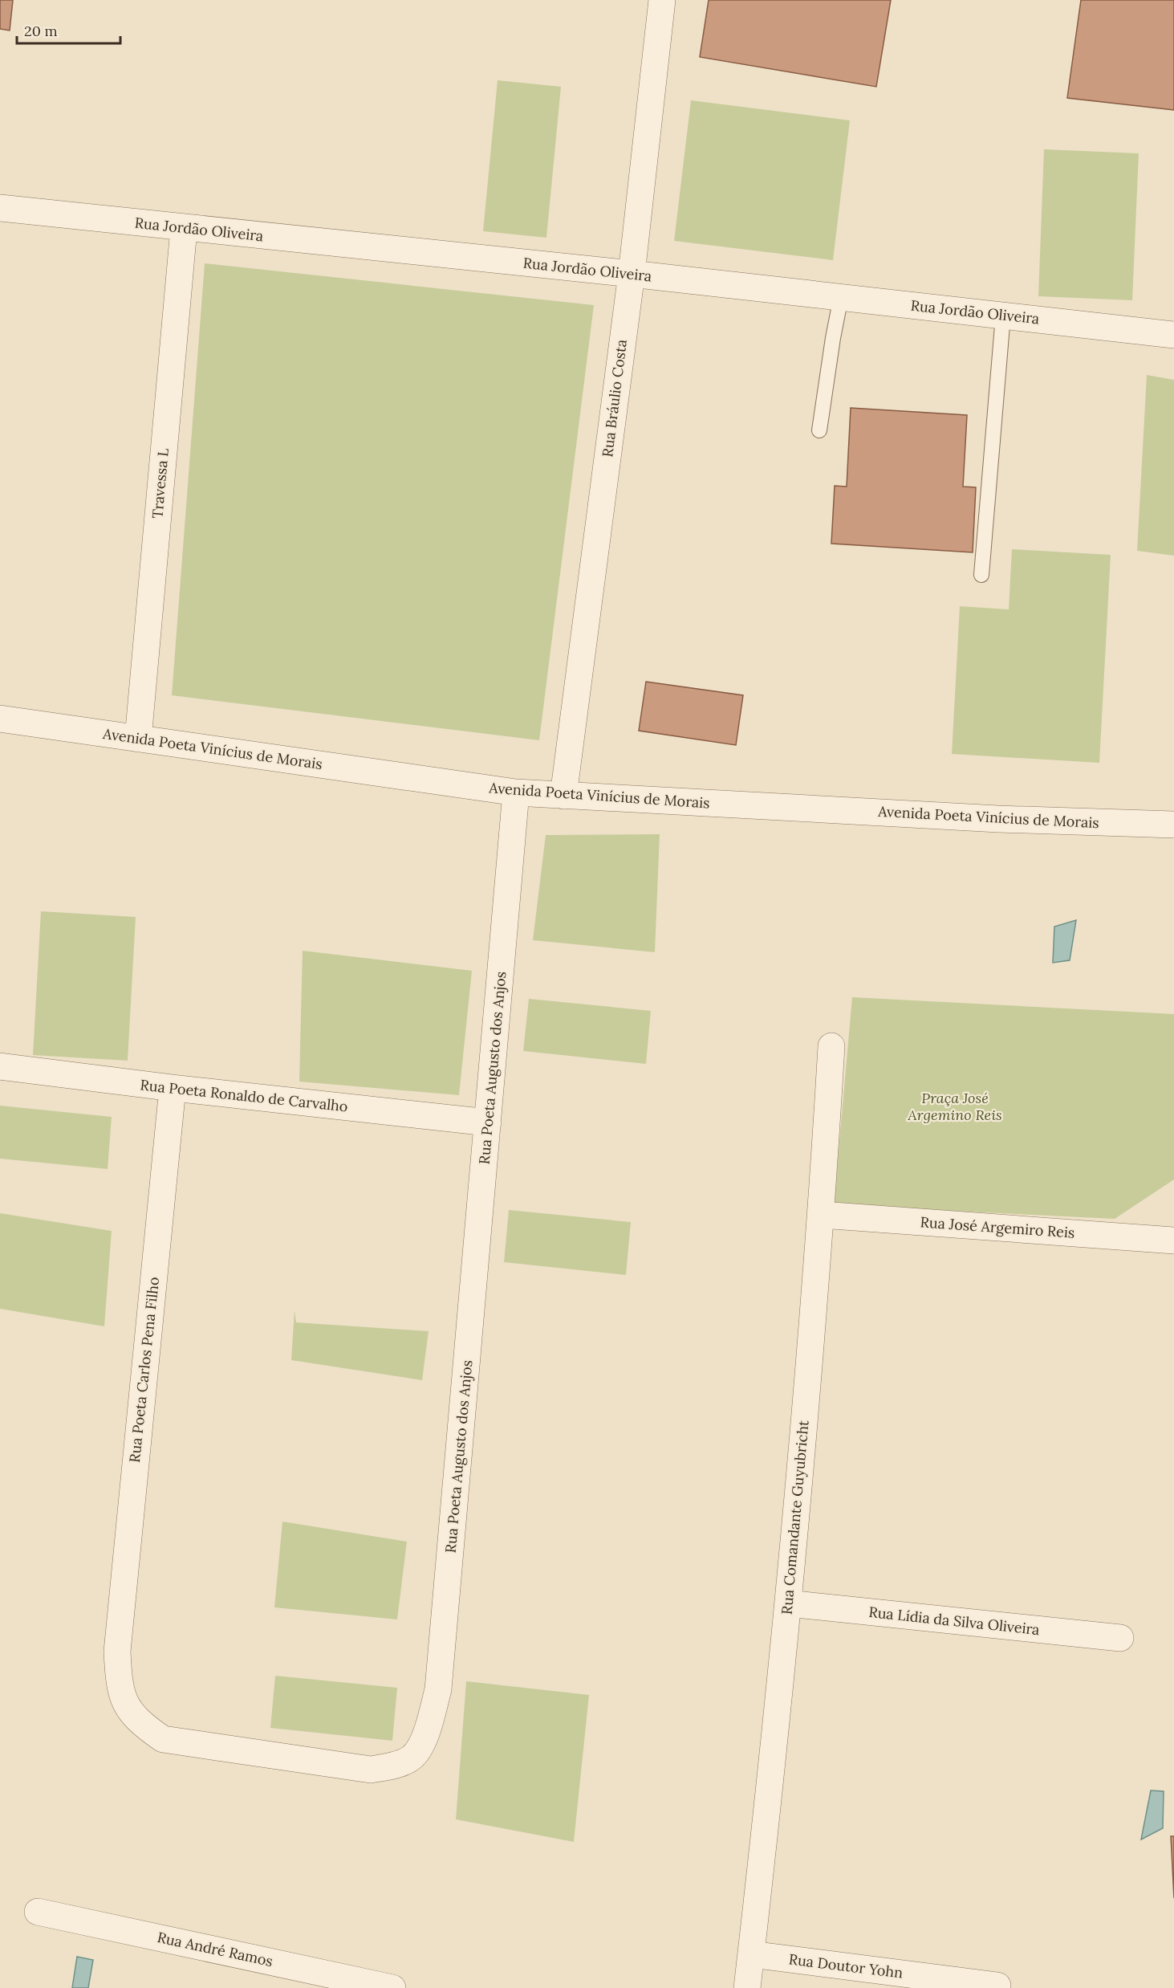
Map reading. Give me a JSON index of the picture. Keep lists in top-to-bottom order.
{
  "streets": {
    "street": [
      "Rua Jordão Oliveira",
      "Rua Bráulio Costa",
      "Travessa L",
      "Avenida Poeta Vinícius de Morais",
      "Rua Poeta Augusto dos Anjos",
      "Rua Poeta Ronaldo de Carvalho",
      "Rua José Argemiro Reis",
      "Rua Poeta Carlos Pena Filho",
      "Rua Comandante Guyubricht",
      "Rua Lídia da Silva Oliveira",
      "Rua André Ramos",
      "Rua Doutor Yohn"
    ]
  },
  "crossings": [
    ["Rua Jordão Oliveira", "Rua Bráulio Costa"],
    ["Rua Jordão Oliveira", "Travessa L"],
    ["Rua Bráulio Costa", "Avenida Poeta Vinícius de Morais"],
    ["Travessa L", "Avenida Poeta Vinícius de Morais"],
    ["Avenida Poeta Vinícius de Morais", "Rua Poeta Augusto dos Anjos"],
    ["Rua Poeta Augusto dos Anjos", "Rua Poeta Ronaldo de Carvalho"],
    ["Rua Poeta Augusto dos Anjos", "Rua Poeta Carlos Pena Filho"],
    ["Rua Poeta Ronaldo de Carvalho", "Rua Poeta Carlos Pena Filho"],
    ["Rua José Argemiro Reis", "Rua Comandante Guyubricht"],
    ["Rua Comandante Guyubricht", "Rua Lídia da Silva Oliveira"],
    ["Rua Comandante Guyubricht", "Rua Doutor Yohn"]
  ],
  "parks": ["Praça José Argemino Reis"],
  "scale_bar": "20 m"
}
